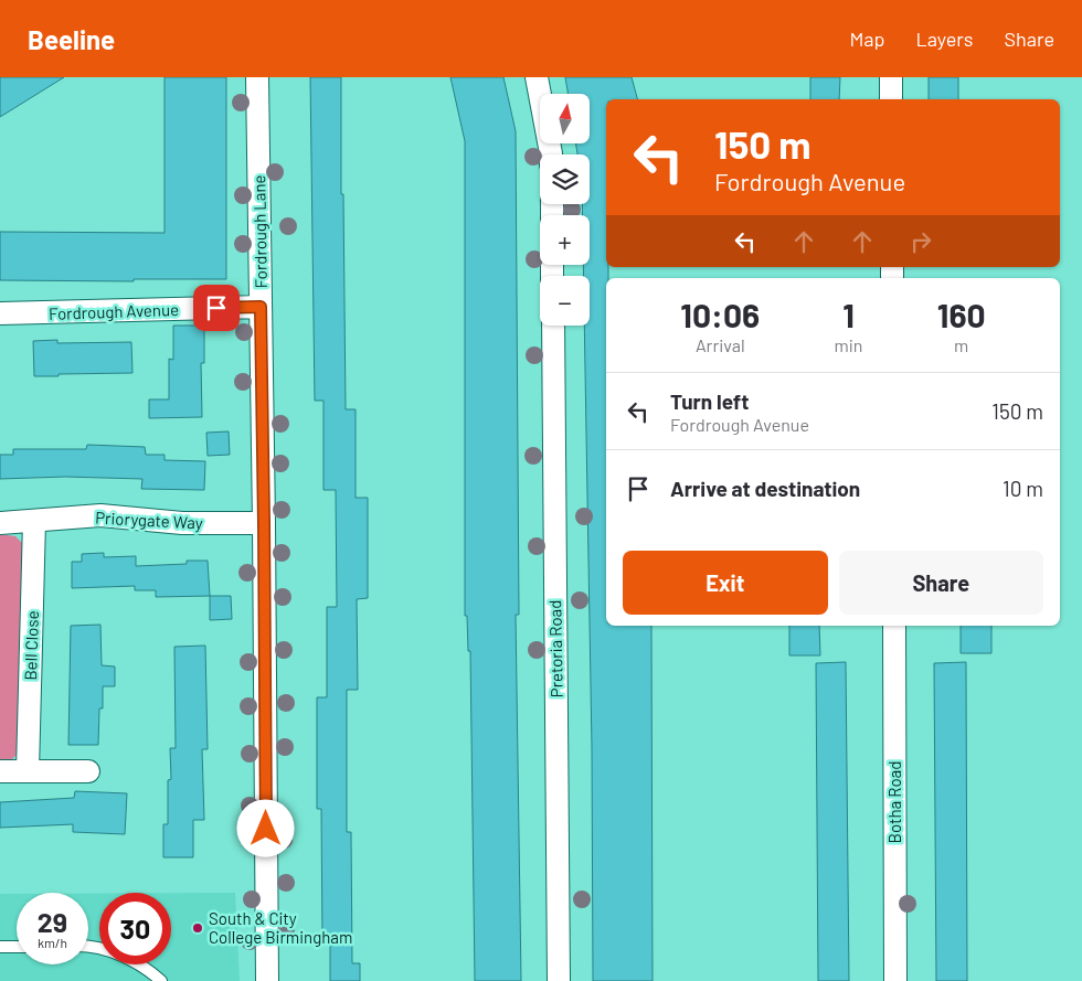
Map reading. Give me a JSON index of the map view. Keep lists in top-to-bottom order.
{
  "streets": {
    "street": [
      "Fordrough Lane",
      "Fordrough Avenue",
      "Priorygate Way",
      "Bell Close",
      "Pretoria Road",
      "Botha Road"
    ]
  },
  "crossings": [
    ["Fordrough Lane", "Fordrough Avenue"],
    ["Fordrough Lane", "Priorygate Way"],
    ["Priorygate Way", "Bell Close"]
  ],
  "places": ["South & City College Birmingham"],
  "north": "top",
  "page": {
    "header": "Beeline",
    "nav": ["Map", "Layers", "Share"],
    "map_buttons": ["+", "−"],
    "turn": ["150 m", "Fordrough Avenue"],
    "eta": [
      "10:06",
      "Arrival",
      "1",
      "min",
      "160",
      "m"
    ],
    "list": [
      {
        "name": "Turn left",
        "note": "Fordrough Avenue",
        "value": "150 m"
      },
      {
        "name": "Arrive at destination",
        "value": "10 m"
      }
    ],
    "buttons": ["Exit", "Share"],
    "speed": "29 km/h",
    "limit": "30"
  }
}
